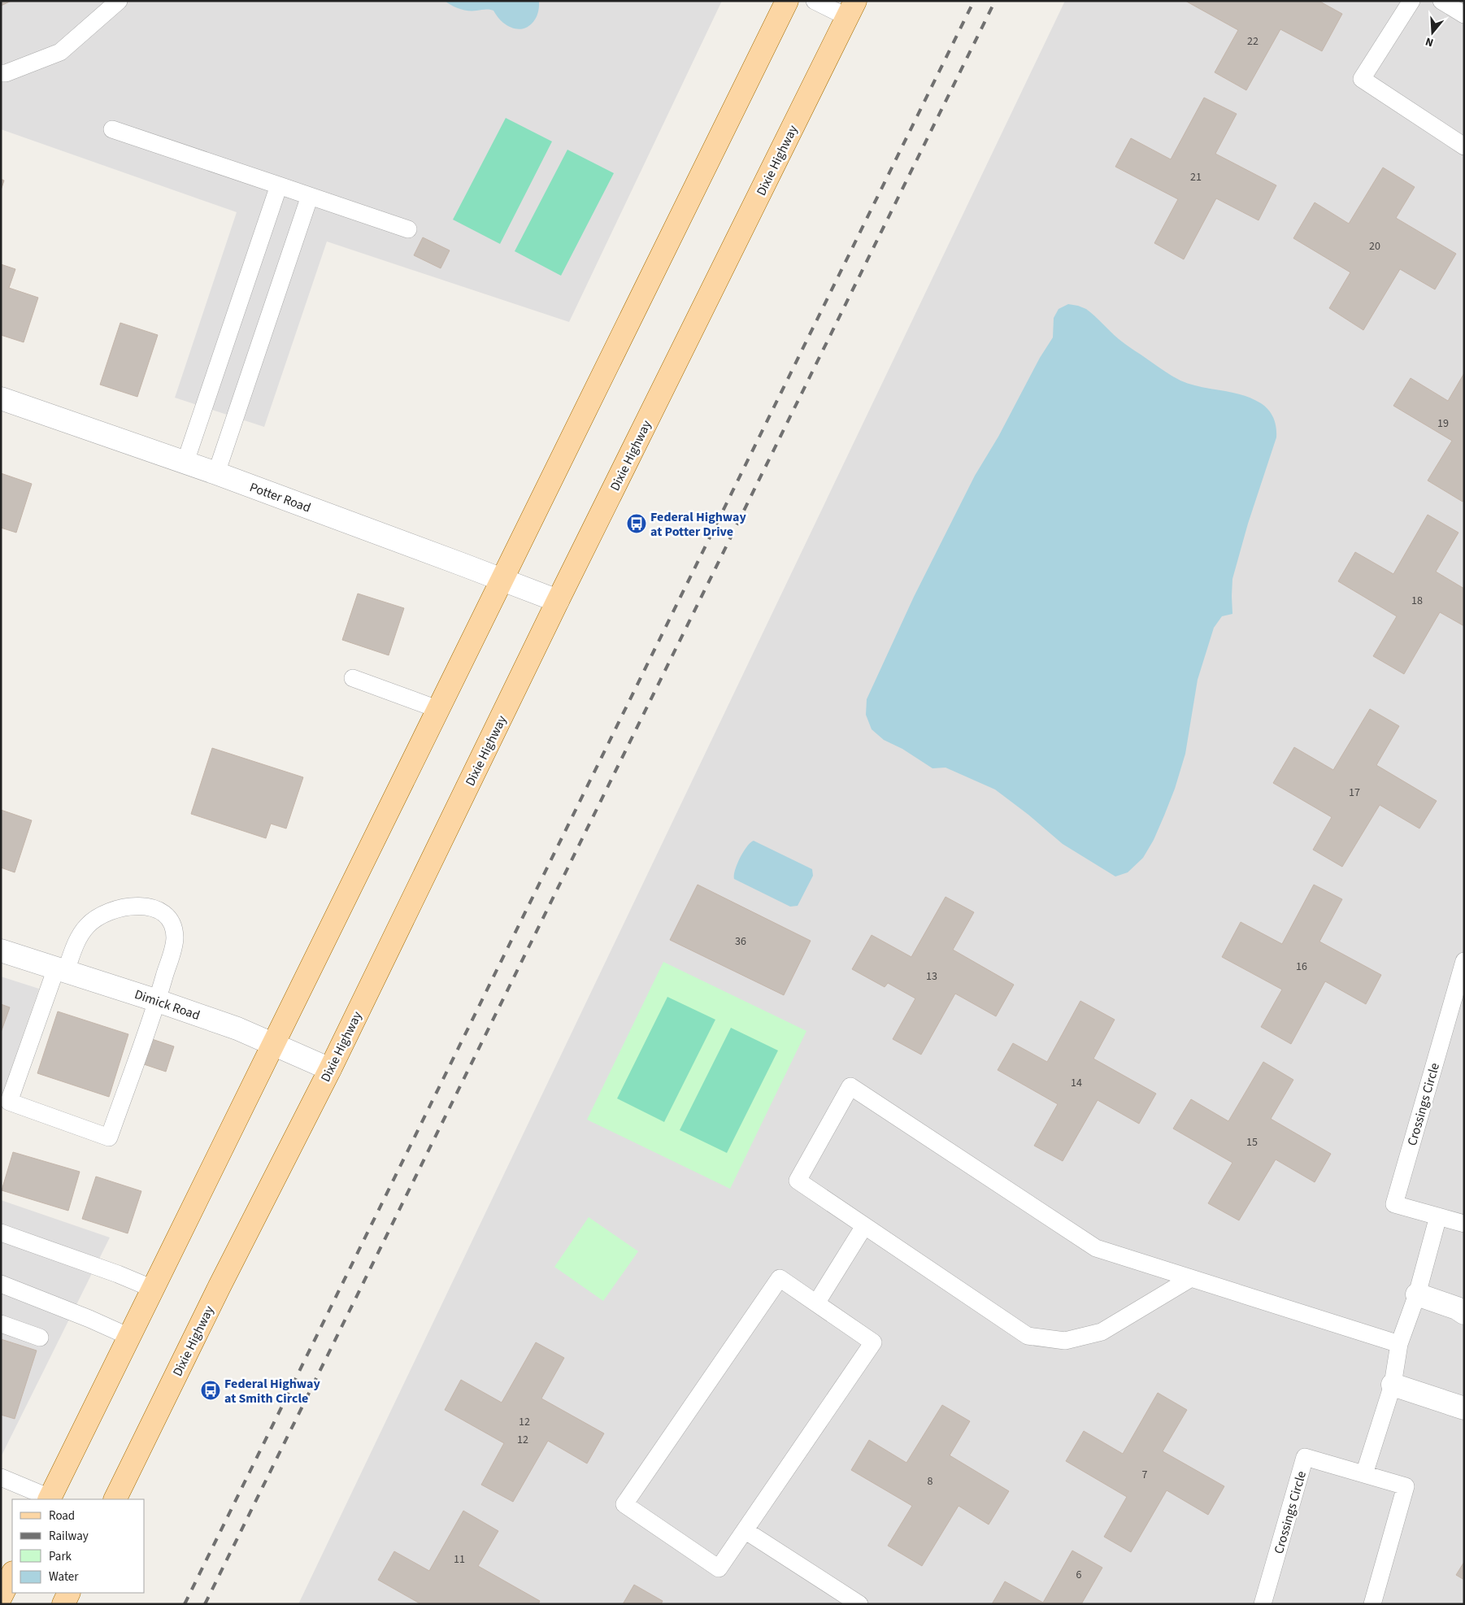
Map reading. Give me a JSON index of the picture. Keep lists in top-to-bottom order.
{
  "streets": {
    "main road": ["Dixie Highway"],
    "street": ["Potter Road", "Dimick Road"],
    "lane": ["Crossings Circle"]
  },
  "crossings": [
    ["Dixie Highway", "Potter Road"],
    ["Dixie Highway", "Dimick Road"]
  ],
  "places": {
    "bus stop": ["Federal Highway at Potter Drive", "Federal Highway at Smith Circle"]
  },
  "house_numbers": [
    "22",
    "21",
    "20",
    "19",
    "18",
    "17",
    "36",
    "16",
    "13",
    "14",
    "15",
    "12",
    "12",
    "7",
    "8",
    "11",
    "6"
  ],
  "legend": [
    "Road",
    "Railway",
    "Park",
    "Water"
  ],
  "north": "bottom"
}
